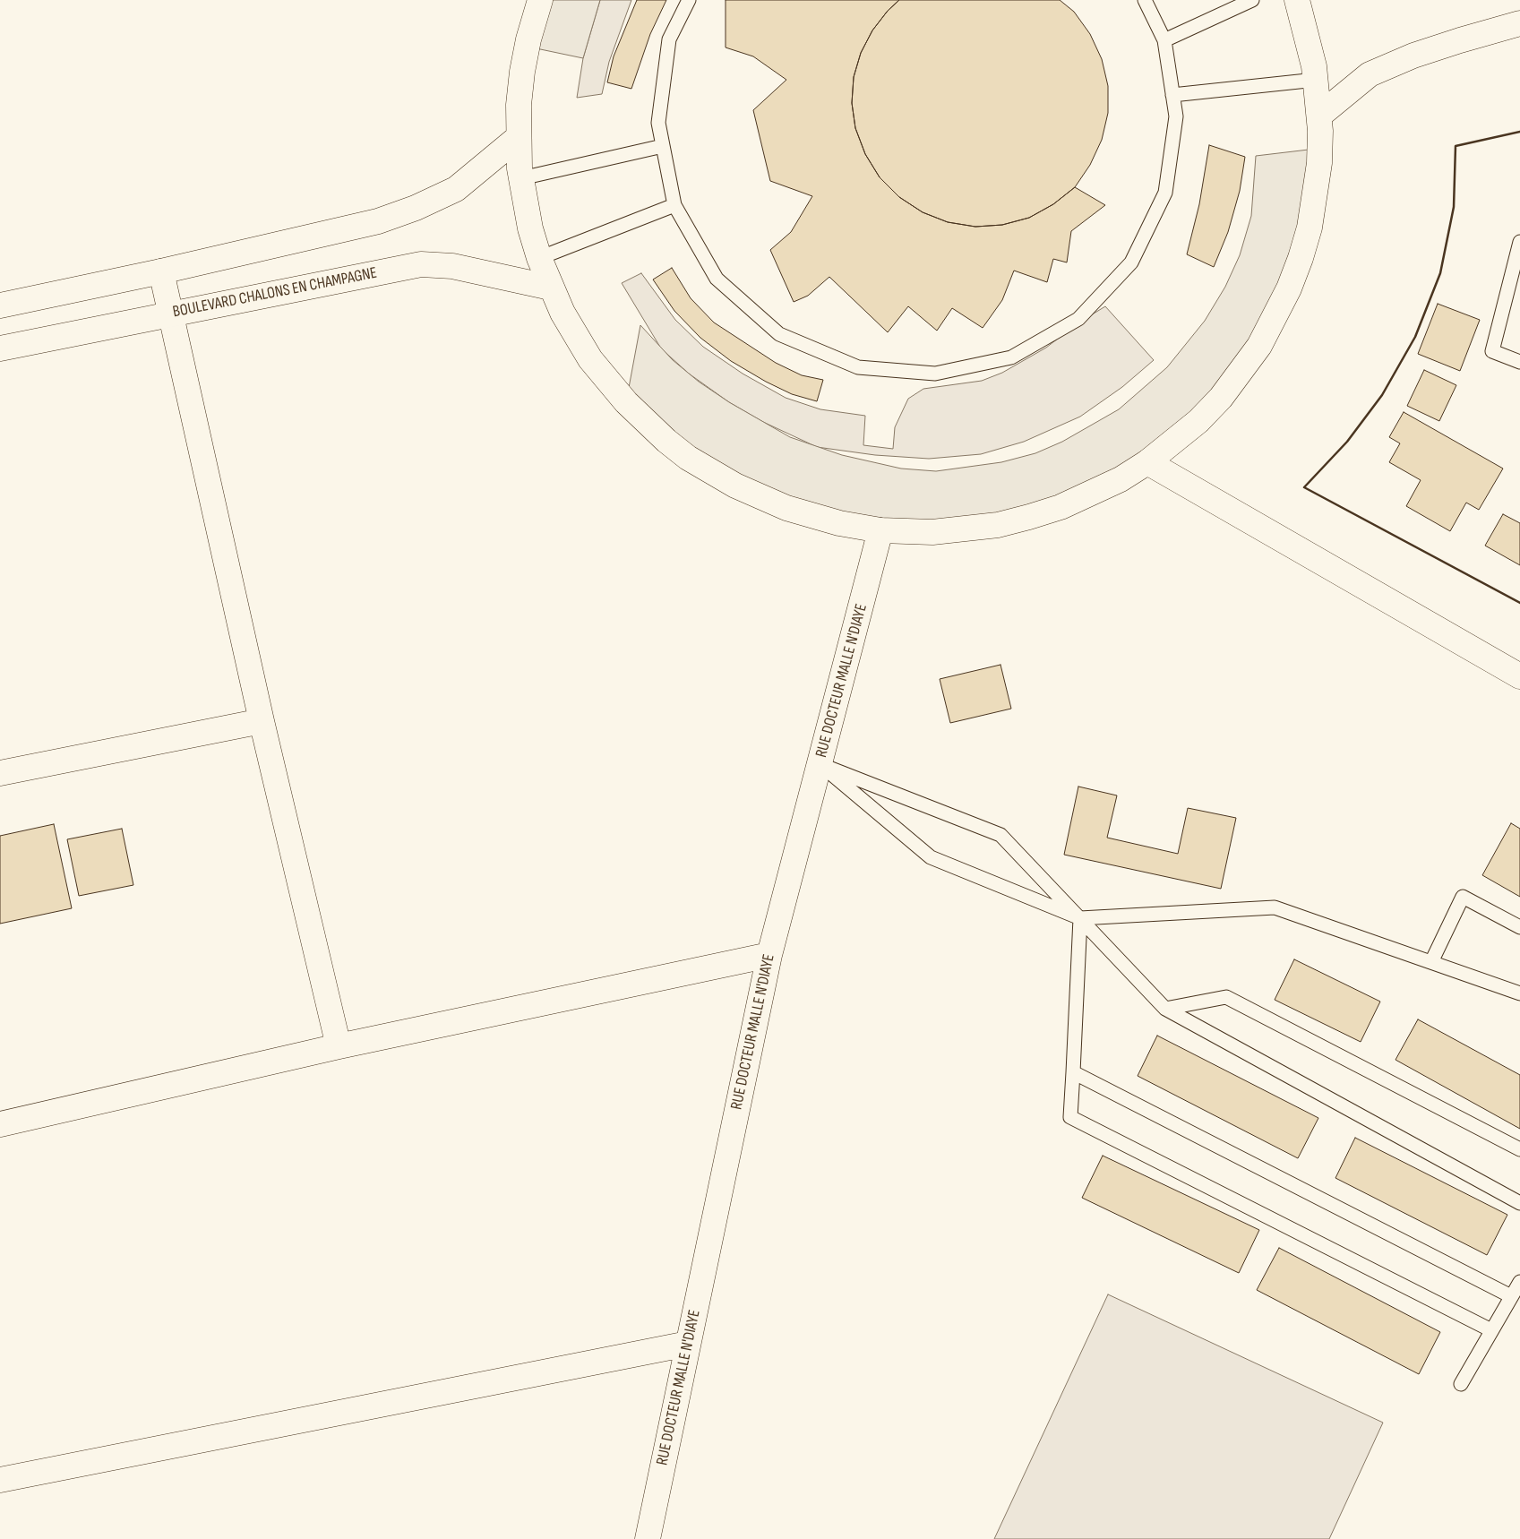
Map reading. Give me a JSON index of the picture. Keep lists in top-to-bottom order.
{
  "streets": {
    "street": ["BOULEVARD CHALONS EN CHAMPAGNE", "RUE DOCTEUR MALLE N'DIAYE"]
  }
}
